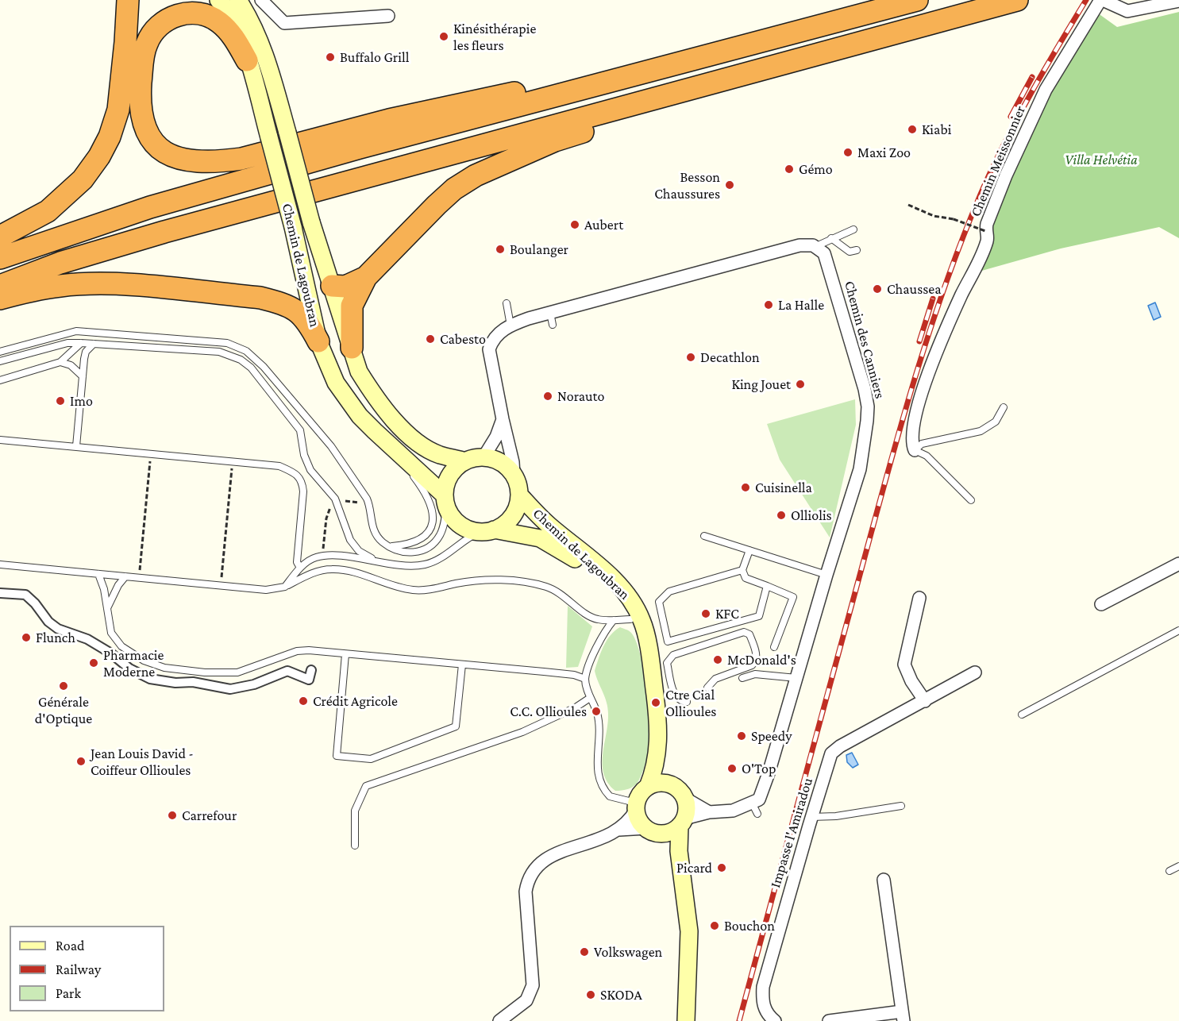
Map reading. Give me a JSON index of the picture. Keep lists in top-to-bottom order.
{
  "streets": {
    "main road": ["Chemin de Lagoubran"],
    "street": ["Chemin Meissonnier", "Chemin des Canniers", "Impasse l'Amiradou"]
  },
  "parks": ["Villa Helvétia"],
  "places": [
    "Kinésithérapie les fleurs",
    "Buffalo Grill",
    "Kiabi",
    "Maxi Zoo",
    "Gémo",
    "Besson Chaussures",
    "Aubert",
    "Boulanger",
    "Chaussea",
    "La Halle",
    "Cabesto",
    "Decathlon",
    "King Jouet",
    "Norauto",
    "Imo",
    "Cuisinella",
    "Olliolis",
    "KFC",
    "Flunch",
    "McDonald's",
    "Pharmacie Moderne",
    "Générale d'Optique",
    "Crédit Agricole",
    "Ctre Cial Ollioules",
    "C.C. Ollioules",
    "Speedy",
    "Jean Louis David - Coiffeur Ollioules",
    "O'Top",
    "Carrefour",
    "Picard",
    "Bouchon",
    "Volkswagen",
    "SKODA"
  ],
  "legend": ["Road", "Railway", "Park"]
}
